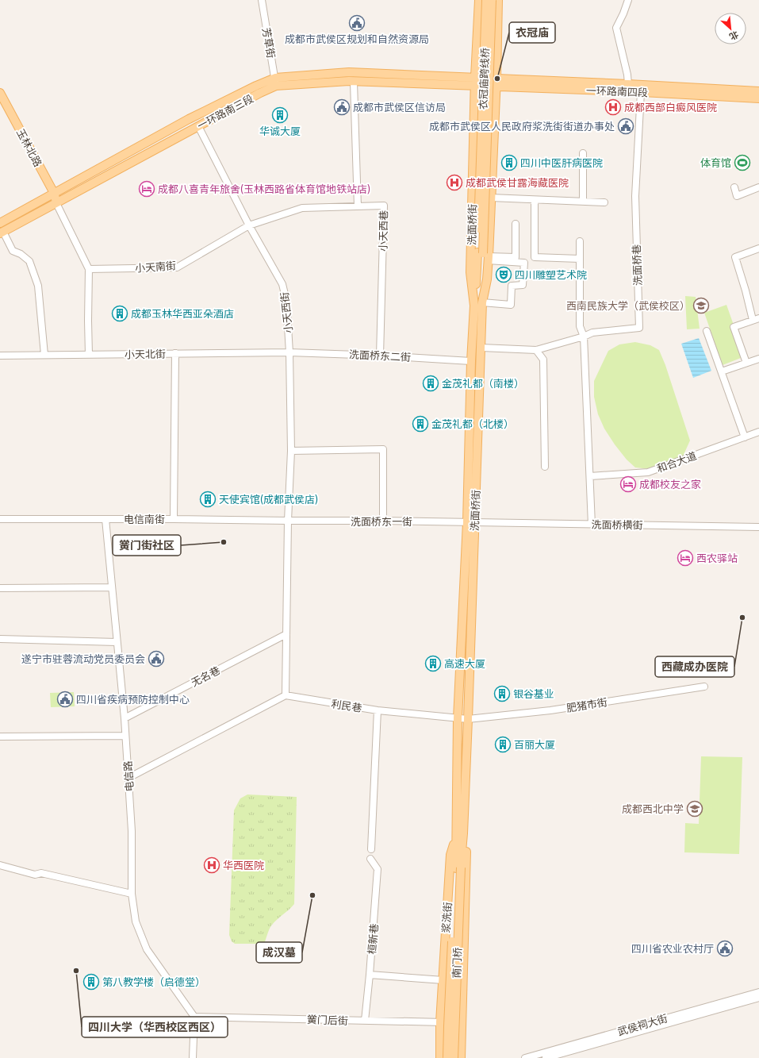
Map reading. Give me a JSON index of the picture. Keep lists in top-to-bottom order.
{
  "streets": {
    "main road": [
      "衣冠庙跨线桥",
      "一环路南四段",
      "一环路南三段",
      "玉林北路",
      "洗面桥街",
      "浆洗街",
      "南门桥"
    ],
    "street": [
      "芳草街",
      "小天西巷",
      "洗面桥巷",
      "小天南街",
      "小天西街",
      "小天北街",
      "洗面桥东二街",
      "和合大道",
      "电信南街",
      "洗面桥东一街",
      "洗面桥横街",
      "无名巷",
      "肥猪市街",
      "利民巷",
      "电信路",
      "桓新巷",
      "黉门后街",
      "武侯祠大街"
    ]
  },
  "crossings": [
    ["芳草街", "一环路南三段"],
    ["衣冠庙跨线桥", "洗面桥街"],
    ["一环路南四段", "一环路南三段"],
    ["一环路南四段", "洗面桥街"],
    ["一环路南四段", "洗面桥巷"],
    ["一环路南三段", "玉林北路"],
    ["一环路南三段", "洗面桥街"],
    ["一环路南三段", "小天西街"],
    ["洗面桥街", "洗面桥东二街"],
    ["洗面桥街", "洗面桥东一街"],
    ["洗面桥街", "洗面桥横街"],
    ["洗面桥街", "肥猪市街"],
    ["洗面桥街", "利民巷"],
    ["洗面桥街", "浆洗街"],
    ["小天西巷", "小天南街"],
    ["小天西巷", "小天西街"],
    ["小天西巷", "洗面桥东二街"],
    ["小天南街", "小天西街"],
    ["小天西街", "小天北街"],
    ["小天西街", "洗面桥东二街"],
    ["小天西街", "电信南街"],
    ["小天西街", "洗面桥东一街"],
    ["小天西街", "无名巷"],
    ["小天北街", "洗面桥东二街"],
    ["电信南街", "洗面桥东一街"],
    ["电信南街", "电信路"],
    ["洗面桥东一街", "洗面桥横街"],
    ["无名巷", "电信路"],
    ["肥猪市街", "利民巷"],
    ["肥猪市街", "浆洗街"],
    ["利民巷", "浆洗街"],
    ["电信路", "黉门后街"],
    ["浆洗街", "南门桥"],
    ["浆洗街", "黉门后街"],
    ["桓新巷", "黉门后街"]
  ],
  "places": {
    "public building": [
      "成都市武侯区规划和自然资源局",
      "成都市武侯区信访局",
      "成都市武侯区人民政府浆洗街街道办事处",
      "遂宁市驻蓉流动党员委员会",
      "四川省疾病预防控制中心",
      "四川省农业农村厅"
    ],
    "other": [
      "衣冠庙",
      "黉门街社区",
      "西藏成办医院",
      "成汉墓",
      "四川大学（华西校区西区）"
    ],
    "hospital": ["成都西部白癜风医院", "成都武侯甘露海藏医院", "华西医院"],
    "building": [
      "华诚大厦",
      "四川中医肝病医院",
      "成都玉林华西亚朵酒店",
      "金茂礼都（南楼）",
      "金茂礼都（北楼）",
      "天使宾馆(成都武侯店)",
      "高速大厦",
      "银谷基业",
      "百丽大厦",
      "第八教学楼（启德堂）"
    ],
    "sports": ["体育馆"],
    "hotel": ["成都八喜青年旅舍(玉林西路省体育馆地铁站店)", "成都校友之家", "西农驿站"],
    "theatre": ["四川雕塑艺术院"],
    "school or university": ["西南民族大学（武侯校区）", "成都西北中学"]
  },
  "north": "bottom right"
}
